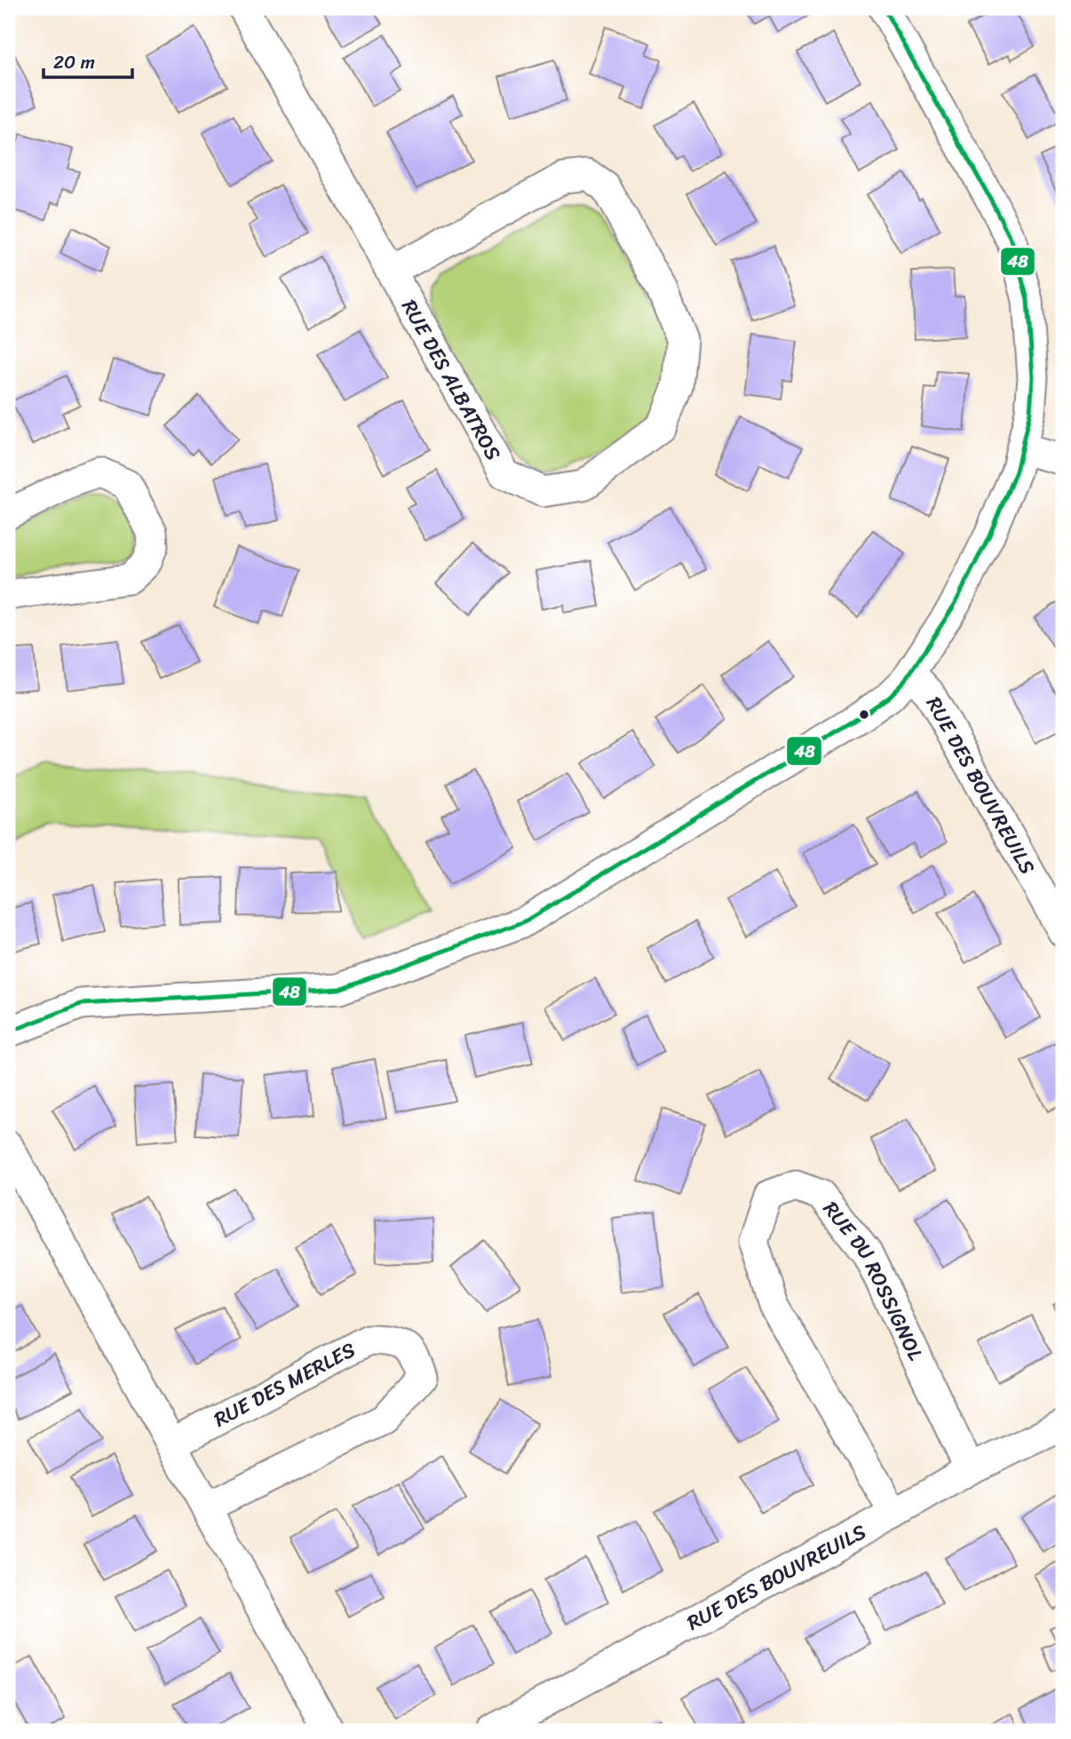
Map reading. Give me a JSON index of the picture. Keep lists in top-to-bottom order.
{
  "streets": {
    "street": [
      "RUE DES ALBATROS",
      "RUE DES BOUVREUILS",
      "RUE DU ROSSIGNOL",
      "RUE DES MERLES"
    ]
  },
  "crossings": [
    ["RUE DES BOUVREUILS", "RUE DU ROSSIGNOL"]
  ],
  "lines": ["transit line 48"],
  "scale_bar": "20 m"
}
